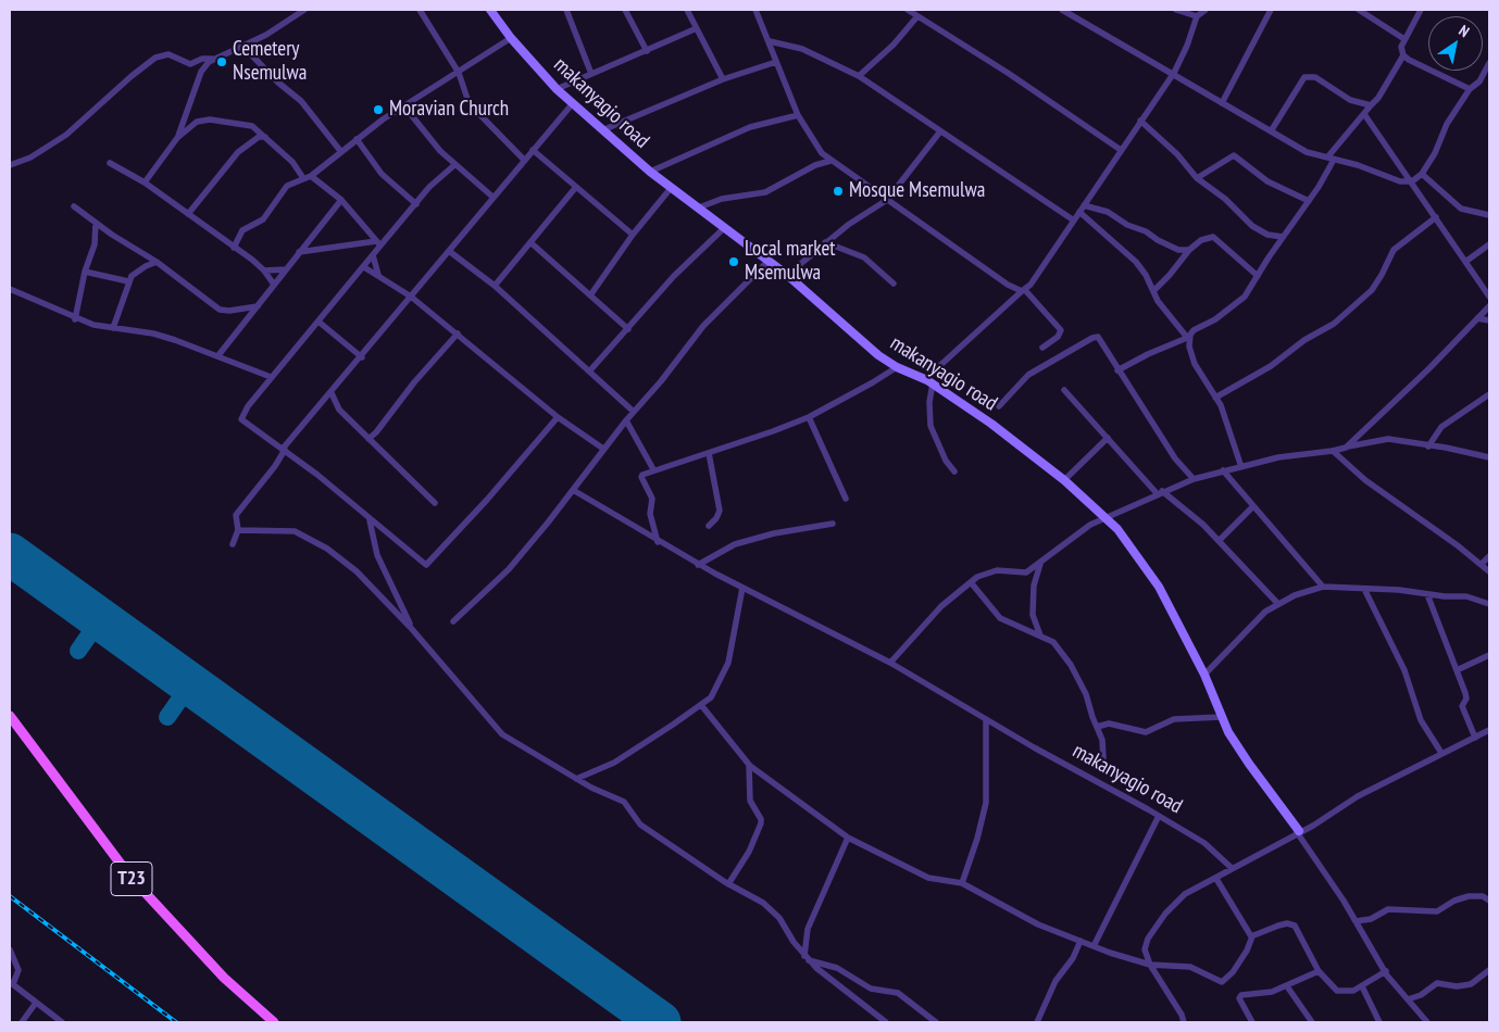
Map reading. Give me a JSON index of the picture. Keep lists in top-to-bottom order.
{
  "streets": {
    "main road": ["T23"],
    "street": ["makanyagio road"]
  },
  "places": [
    "Cemetery Nsemulwa",
    "Moravian Church",
    "Mosque Msemulwa",
    "Local market Msemulwa"
  ],
  "north": "top right"
}
